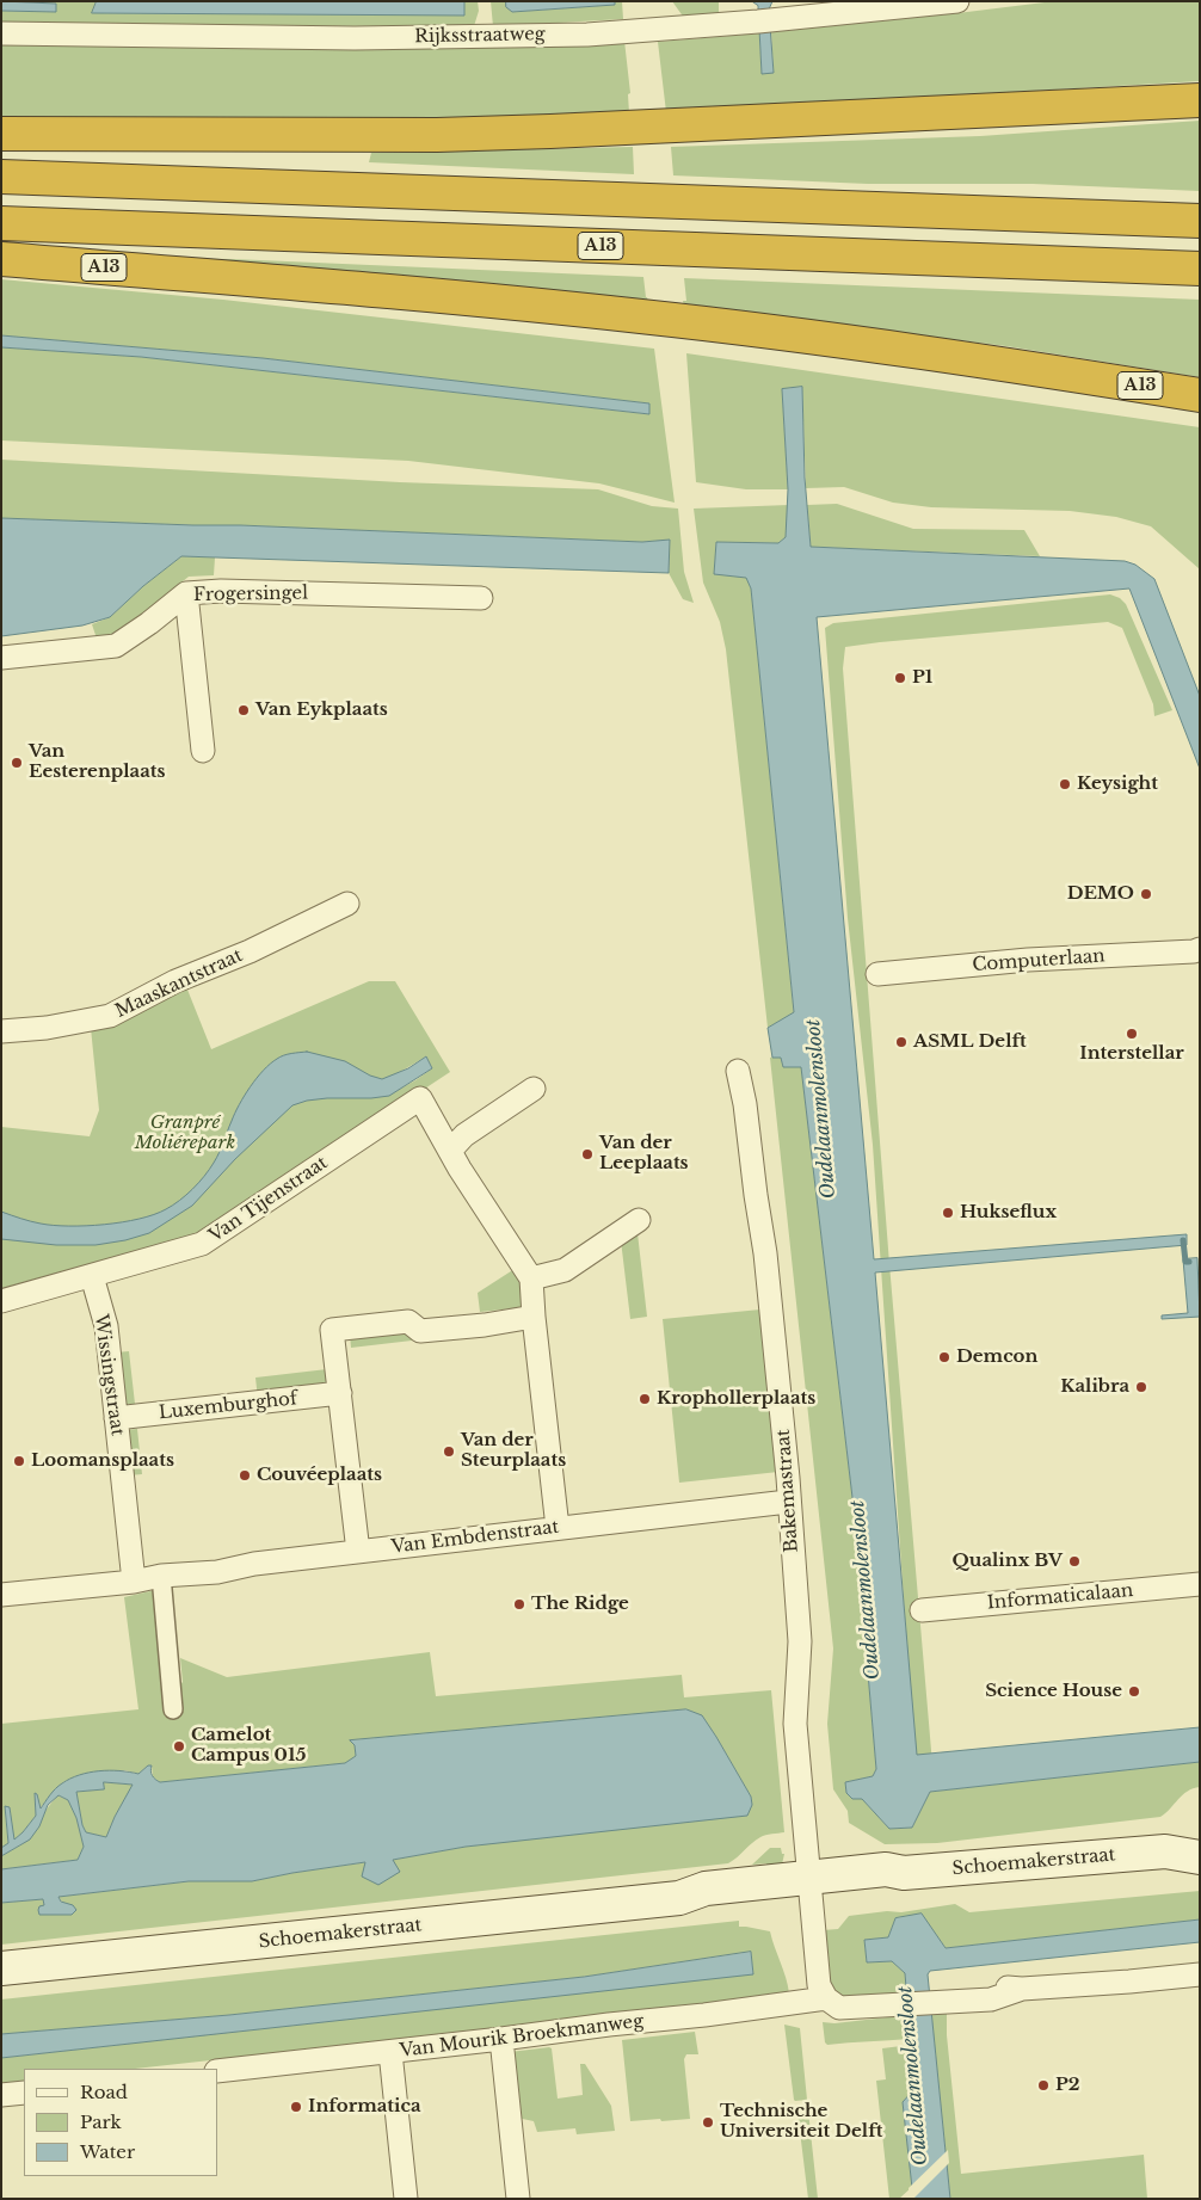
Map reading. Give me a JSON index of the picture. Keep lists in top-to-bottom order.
{
  "streets": {
    "highway": ["A13"],
    "main road": ["Schoemakerstraat"],
    "street": [
      "Rijksstraatweg",
      "Frogersingel",
      "Computerlaan",
      "Maaskantstraat",
      "Van Tijenstraat",
      "Wissingstraat",
      "Luxemburghof",
      "Bakemastraat",
      "Van Embdenstraat",
      "Informaticalaan",
      "Van Mourik Broekmanweg"
    ]
  },
  "crossings": [
    ["Van Tijenstraat", "Wissingstraat"],
    ["Wissingstraat", "Luxemburghof"],
    ["Wissingstraat", "Van Embdenstraat"],
    ["Bakemastraat", "Van Embdenstraat"],
    ["Bakemastraat", "Schoemakerstraat"],
    ["Bakemastraat", "Van Mourik Broekmanweg"]
  ],
  "water": ["Oudelaanmolensloot"],
  "parks": ["Granpré Moliérepark"],
  "places": [
    "P1",
    "Van Eykplaats",
    "Van Eesterenplaats",
    "Keysight",
    "DEMO",
    "Interstellar",
    "ASML Delft",
    "Van der Leeplaats",
    "Hukseflux",
    "Demcon",
    "Kalibra",
    "Krophollerplaats",
    "Van der Steurplaats",
    "Loomansplaats",
    "Couvéeplaats",
    "Qualinx BV",
    "The Ridge",
    "Science House",
    "Camelot Campus 015",
    "P2",
    "Informatica",
    "Technische Universiteit Delft"
  ],
  "legend": ["Road", "Park", "Water"]
}
